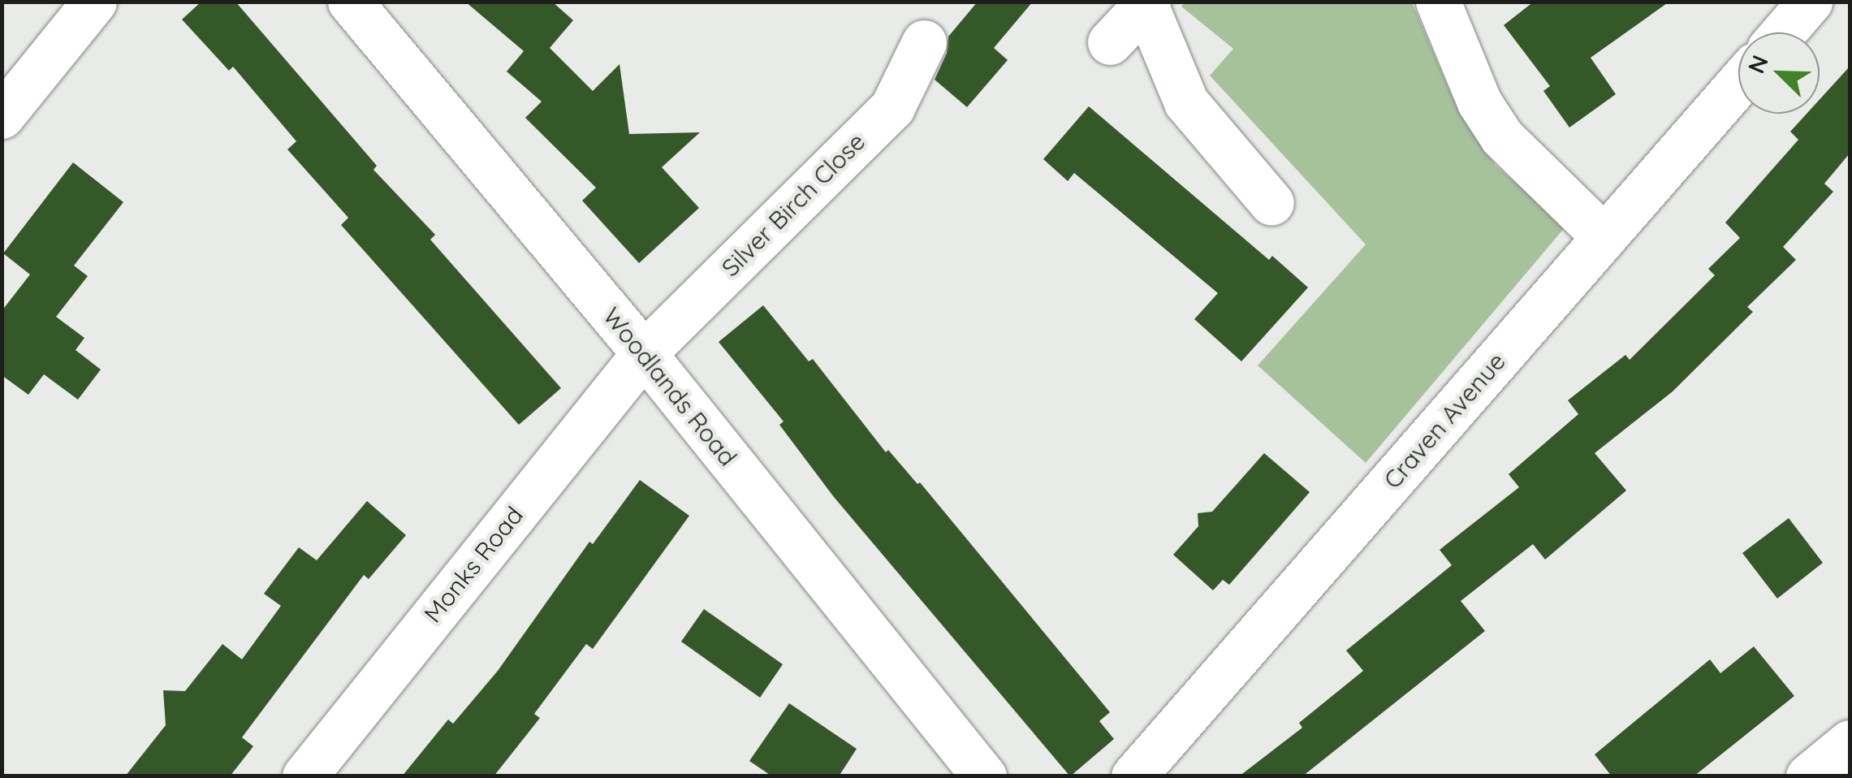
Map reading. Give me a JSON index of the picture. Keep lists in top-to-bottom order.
{
  "streets": {
    "street": [
      "Silver Birch Close",
      "Woodlands Road",
      "Craven Avenue",
      "Monks Road"
    ]
  },
  "crossings": [
    ["Silver Birch Close", "Woodlands Road"],
    ["Silver Birch Close", "Monks Road"],
    ["Woodlands Road", "Monks Road"]
  ],
  "north": "top left"
}
